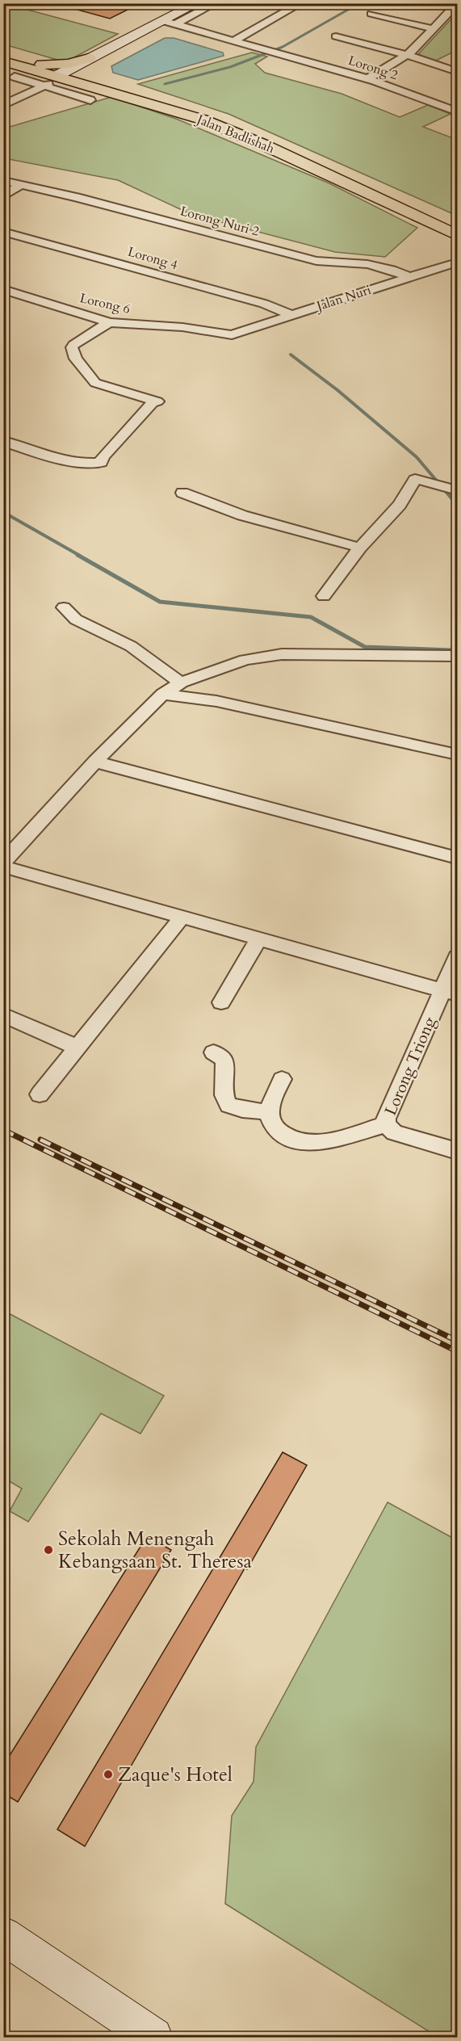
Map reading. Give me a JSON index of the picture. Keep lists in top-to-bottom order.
{
  "streets": {
    "main road": ["Jalan Badlishah"],
    "street": [
      "Lorong 2",
      "Lorong Nuri 2",
      "Lorong 4",
      "Jalan Nuri",
      "Lorong 6",
      "Lorong Triong"
    ]
  },
  "crossings": [
    ["Lorong Nuri 2", "Jalan Nuri"],
    ["Lorong 4", "Jalan Nuri"],
    ["Jalan Nuri", "Lorong 6"]
  ],
  "places": ["Sekolah Menengah Kebangsaan St. Theresa", "Zaque's Hotel"]
}
